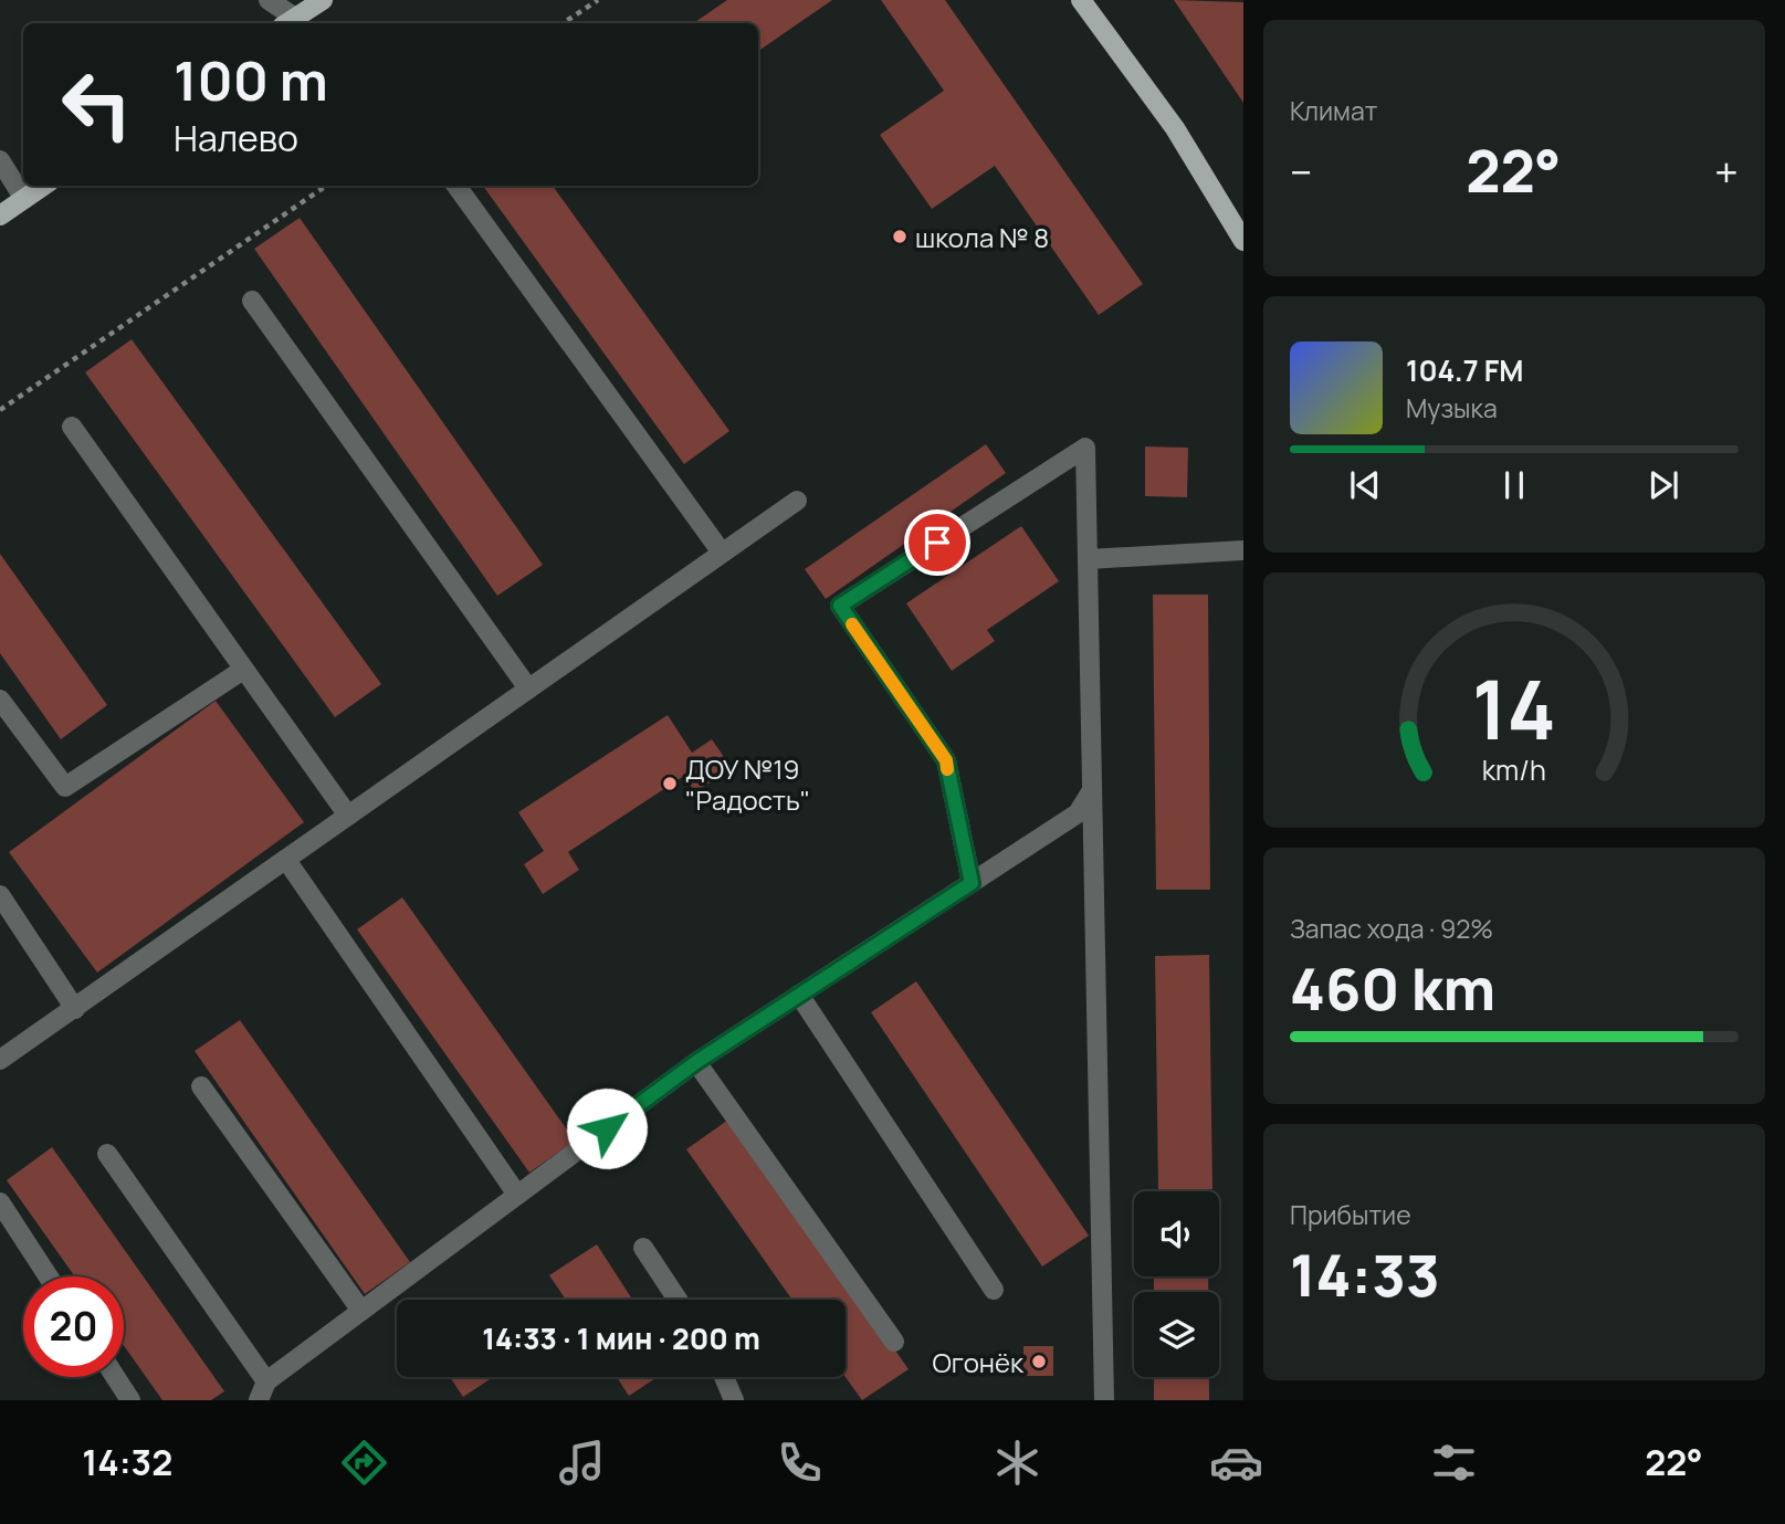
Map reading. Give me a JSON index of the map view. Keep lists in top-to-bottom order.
{
  "places": ["школа № 8", "ДОУ №19 \"Радость\"", "Огонёк"],
  "page": {
    "tile": [
      "Климат",
      ["Запас хода · 92%", "460 km"],
      ["Прибытие", "14:33"]
    ],
    "turn": ["100 m", "Налево"],
    "heat": ["−", "22°", "+"],
    "song": ["104.7 FM", "Музыка"],
    "limit": "20",
    "trip": "14:33 · 1 мин · 200 m",
    "tabs": ["14:32", "22°"],
    "gauge": ["14", "km/h"]
  }
}
